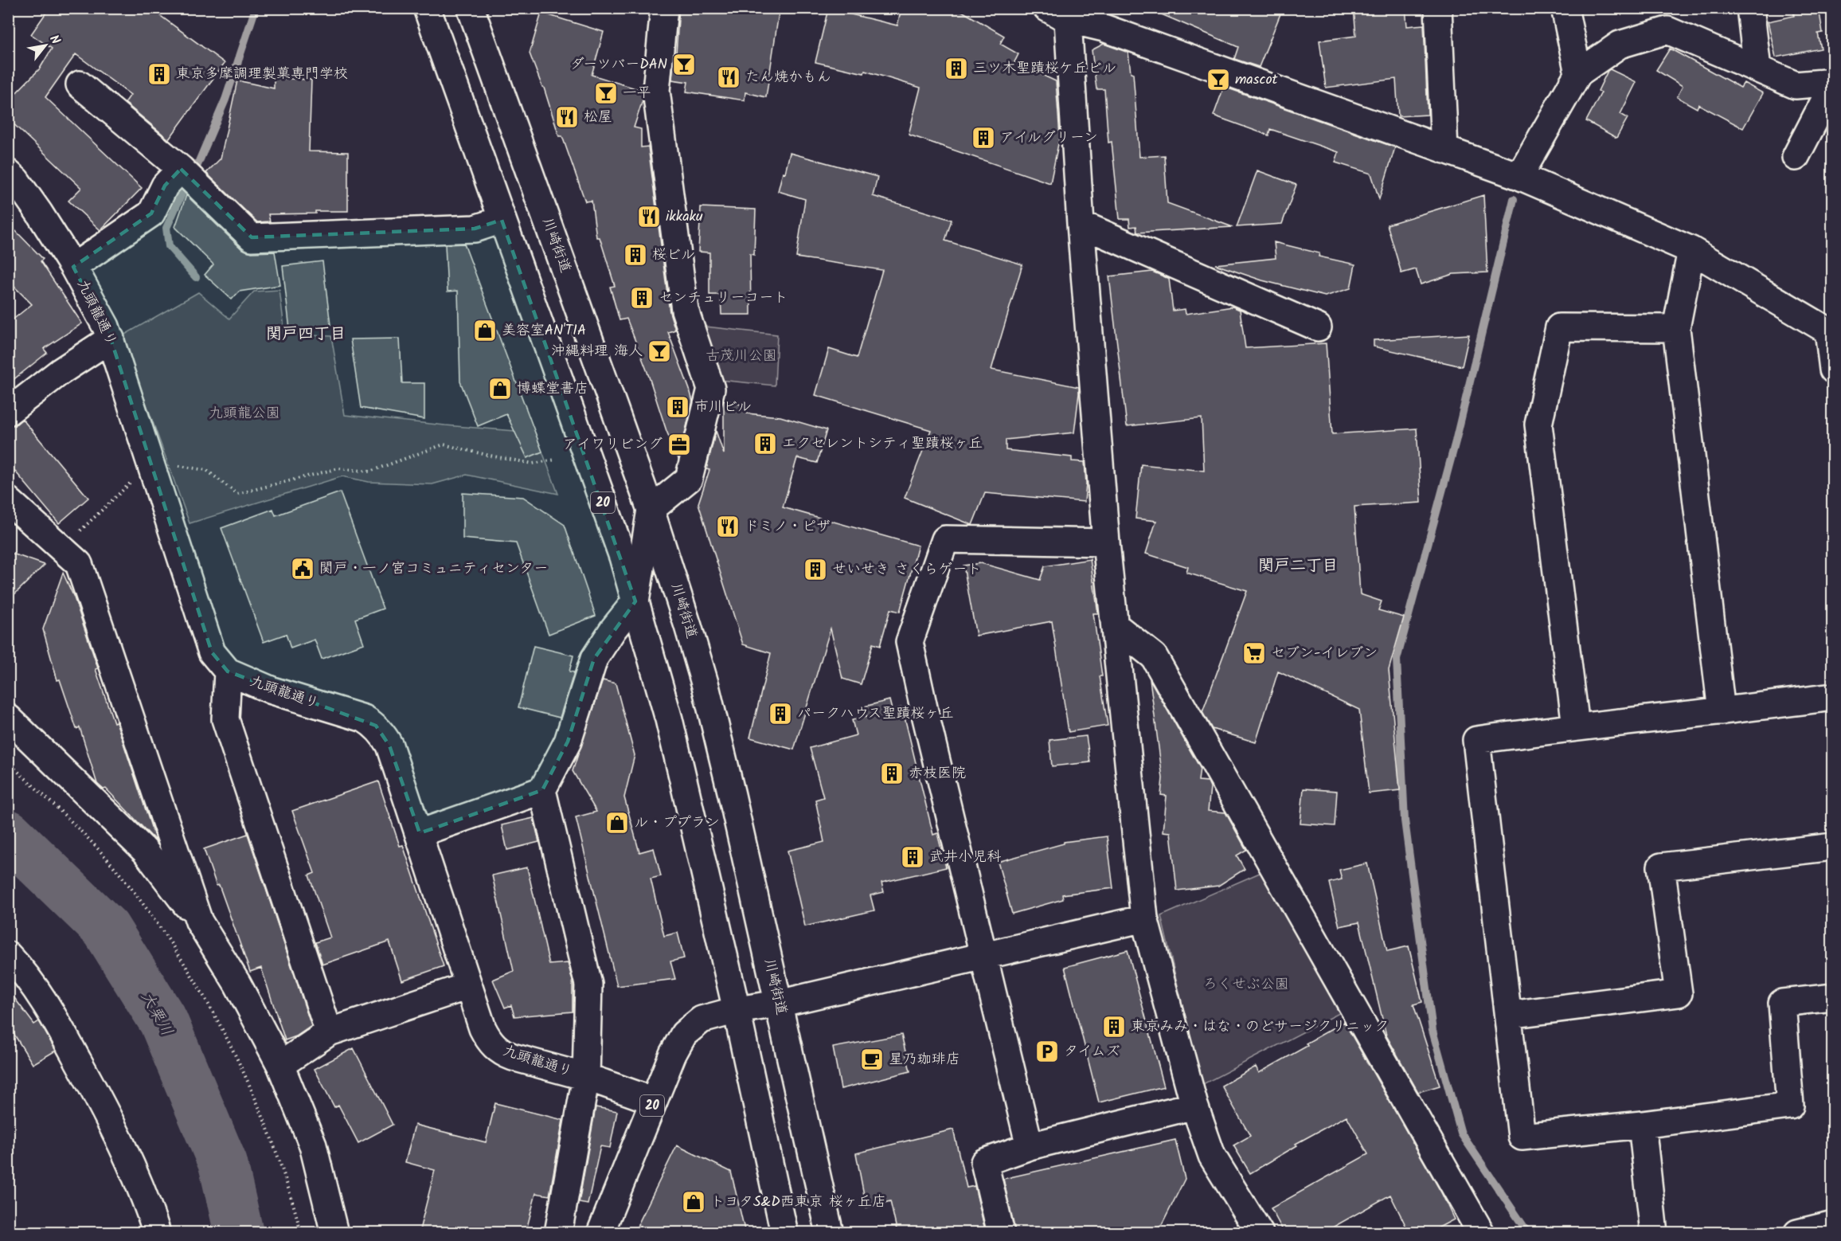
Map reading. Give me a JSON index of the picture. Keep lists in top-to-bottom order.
{
  "streets": {
    "street": ["川崎街道", "九頭龍通り", "20"]
  },
  "crossings": [
    ["川崎街道", "20"],
    ["九頭龍通り", "20"]
  ],
  "districts": ["関戸四丁目", "関戸二丁目"],
  "water": ["大栗川"],
  "parks": ["古茂川公園", "九頭龍公園", "ろくせぶ公園"],
  "places": {
    "bar": [
      "ダーツバーDAN",
      "mascot",
      "一平",
      "沖縄料理 海人"
    ],
    "building": [
      "三ツ木聖蹟桜ケ丘ビル",
      "東京多摩調理製菓専門学校",
      "アイルグリーン",
      "桜ビル",
      "センチュリーコート",
      "市川ビル",
      "エクセレントシティ聖蹟桜ヶ丘",
      "せいせき さくらゲート",
      "パークハウス聖蹟桜ヶ丘",
      "赤枝医院",
      "武井小児科",
      "東京みみ・はな・のどサージクリニック"
    ],
    "restaurant": [
      "たん焼かもん",
      "松屋",
      "ikkaku",
      "ドミノ・ピザ"
    ],
    "shop": [
      "美容室AN'TIA",
      "博蝶堂書店",
      "ル・ププラン",
      "トヨタS&D西東京 桜ヶ丘店"
    ],
    "office": ["アイワリビング"],
    "public building": ["関戸・一ノ宮コミュニティセンター"],
    "supermarket": ["セブン-イレブン"],
    "parking": ["タイムズ"],
    "cafe": ["星乃珈琲店"]
  },
  "north": "top right"
}
